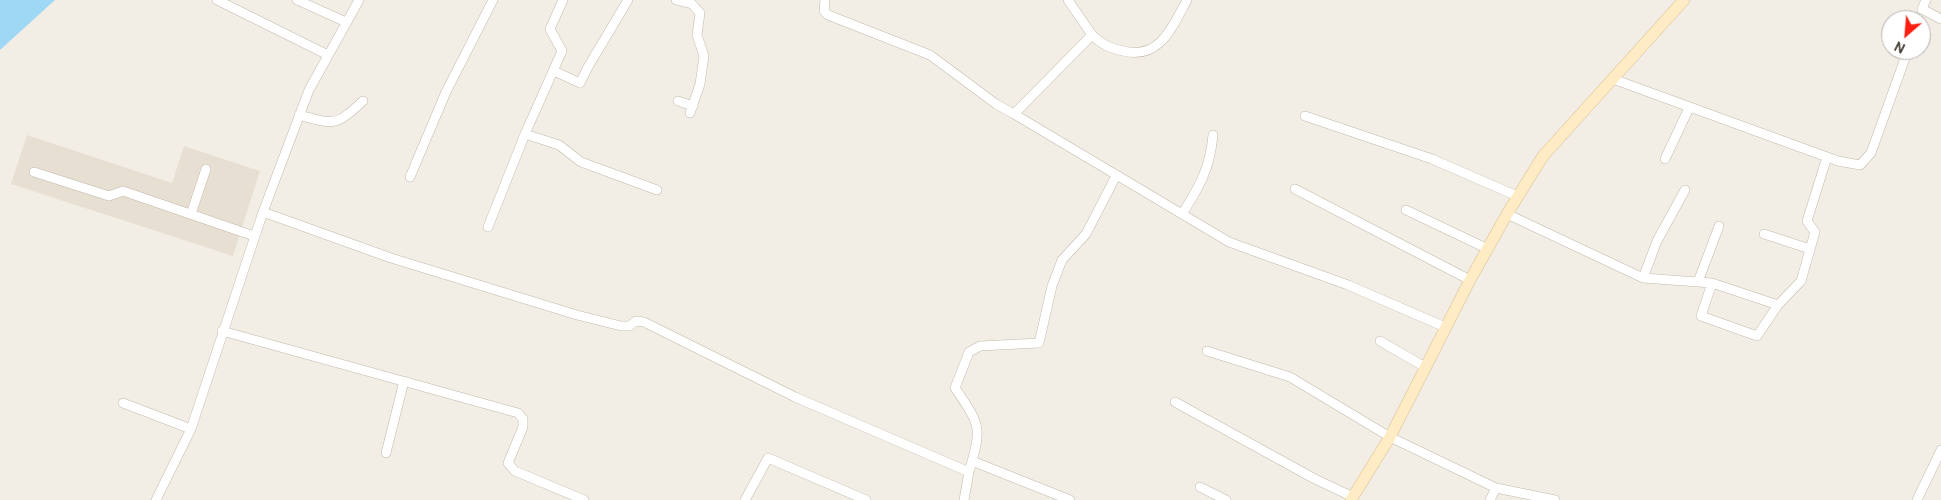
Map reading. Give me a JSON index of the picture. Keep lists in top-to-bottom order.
{
  "north": "bottom left"
}
